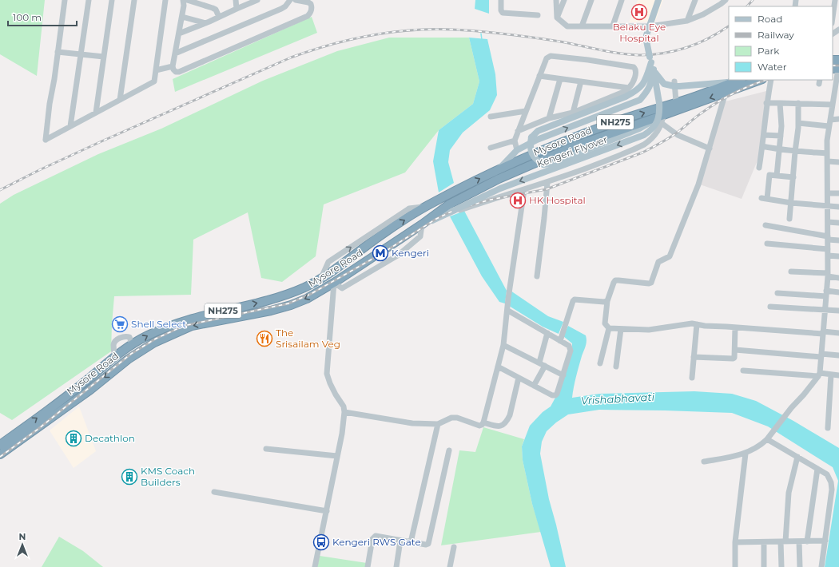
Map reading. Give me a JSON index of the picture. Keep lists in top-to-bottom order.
{
  "streets": {
    "highway": ["NH275", "Mysore Road"],
    "main road": ["Kengeri Flyover"]
  },
  "crossings": [
    ["Mysore Road", "Kengeri Flyover"]
  ],
  "water": ["Vrishabhavati"],
  "places": {
    "hospital": ["Belaku Eye Hospital", "HK Hospital"],
    "metro station": ["Kengeri"],
    "supermarket": ["Shell Select"],
    "restaurant": ["The Srisailam Veg"],
    "building": ["Decathlon", "KMS Coach Builders"],
    "bus stop": ["Kengeri RWS Gate"]
  },
  "legend": [
    "Road",
    "Railway",
    "Park",
    "Water"
  ],
  "scale_bar": "100 m",
  "north": "top"
}
